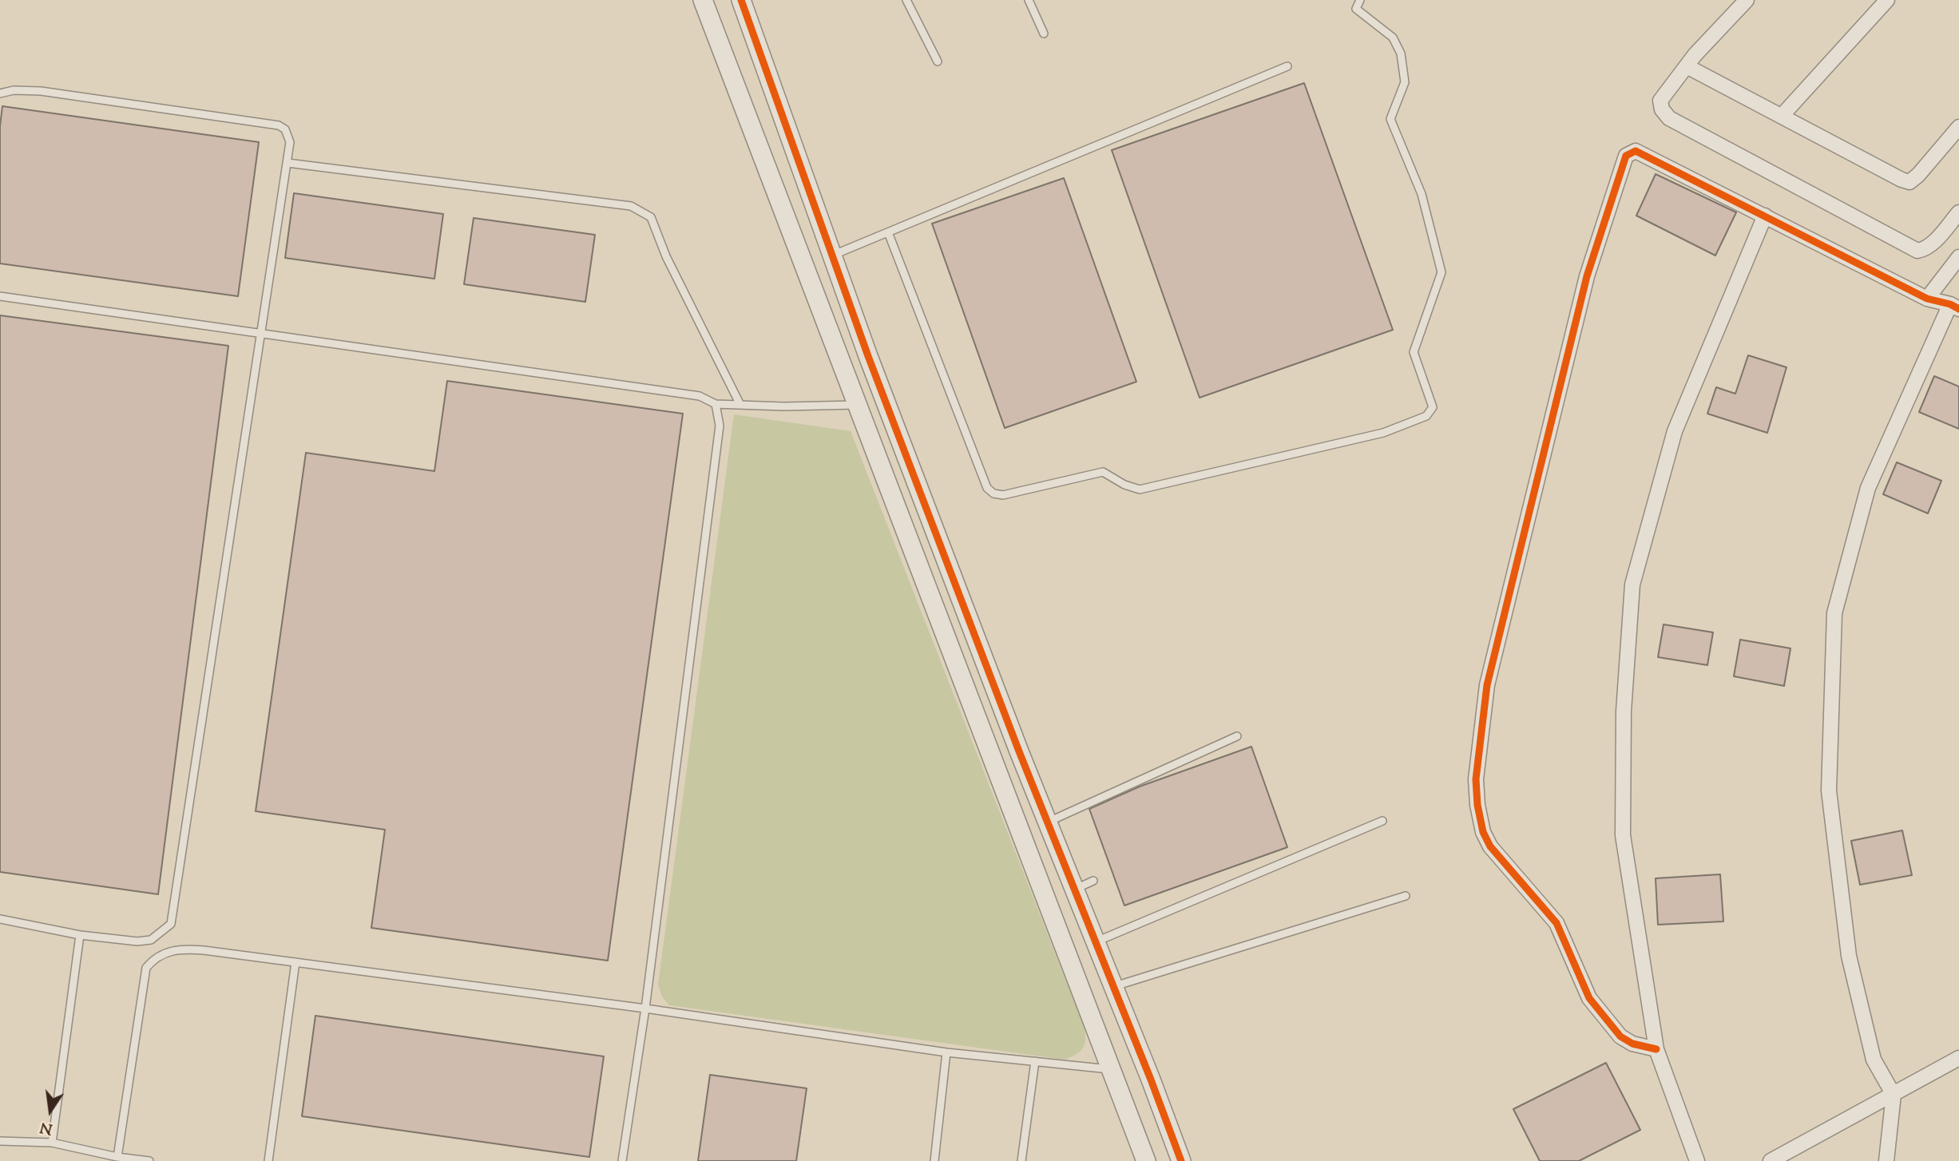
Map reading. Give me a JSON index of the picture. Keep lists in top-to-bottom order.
{
  "north": "bottom"
}
